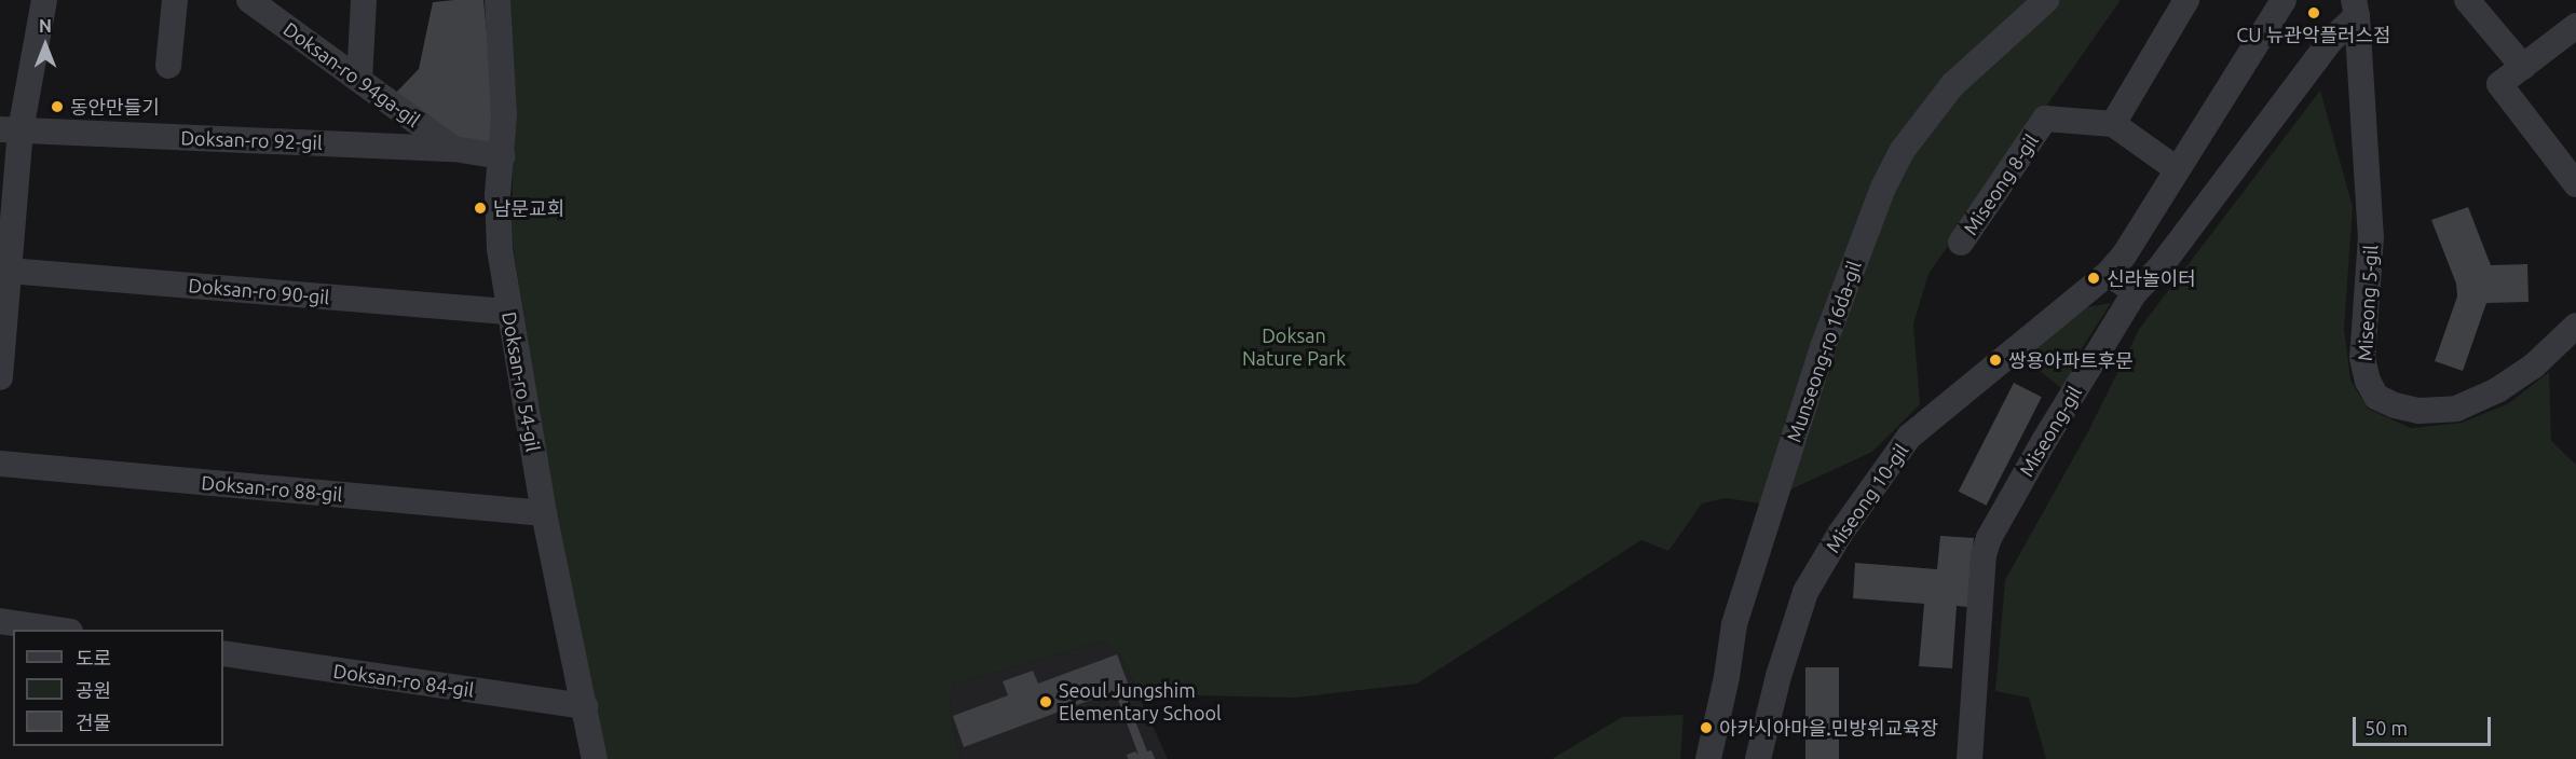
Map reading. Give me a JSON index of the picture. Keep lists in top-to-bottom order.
{
  "streets": {
    "street": [
      "Doksan-ro 94ga-gil",
      "Doksan-ro 92-gil",
      "Miseong 8-gil",
      "Doksan-ro 90-gil",
      "Miseong 5-gil",
      "Munseong-ro 16da-gil",
      "Doksan-ro 54-gil",
      "Miseong-gil",
      "Doksan-ro 88-gil",
      "Miseong 10-gil",
      "Doksan-ro 84-gil"
    ]
  },
  "crossings": [
    ["Doksan-ro 94ga-gil", "Doksan-ro 92-gil"],
    ["Doksan-ro 92-gil", "Doksan-ro 54-gil"],
    ["Doksan-ro 90-gil", "Doksan-ro 54-gil"],
    ["Miseong 5-gil", "Miseong-gil"],
    ["Doksan-ro 54-gil", "Doksan-ro 88-gil"],
    ["Doksan-ro 54-gil", "Doksan-ro 84-gil"]
  ],
  "parks": ["Doksan Nature Park"],
  "places": [
    "CU 뉴관악플러스점",
    "동안만들기",
    "남문교회",
    "신라놀이터",
    "쌍용아파트후문",
    "Seoul Jungshim Elementary School",
    "아카시아마을.민방위교육장"
  ],
  "legend": ["도로", "공원", "건물"],
  "scale_bar": "50 m",
  "north": "top"
}
